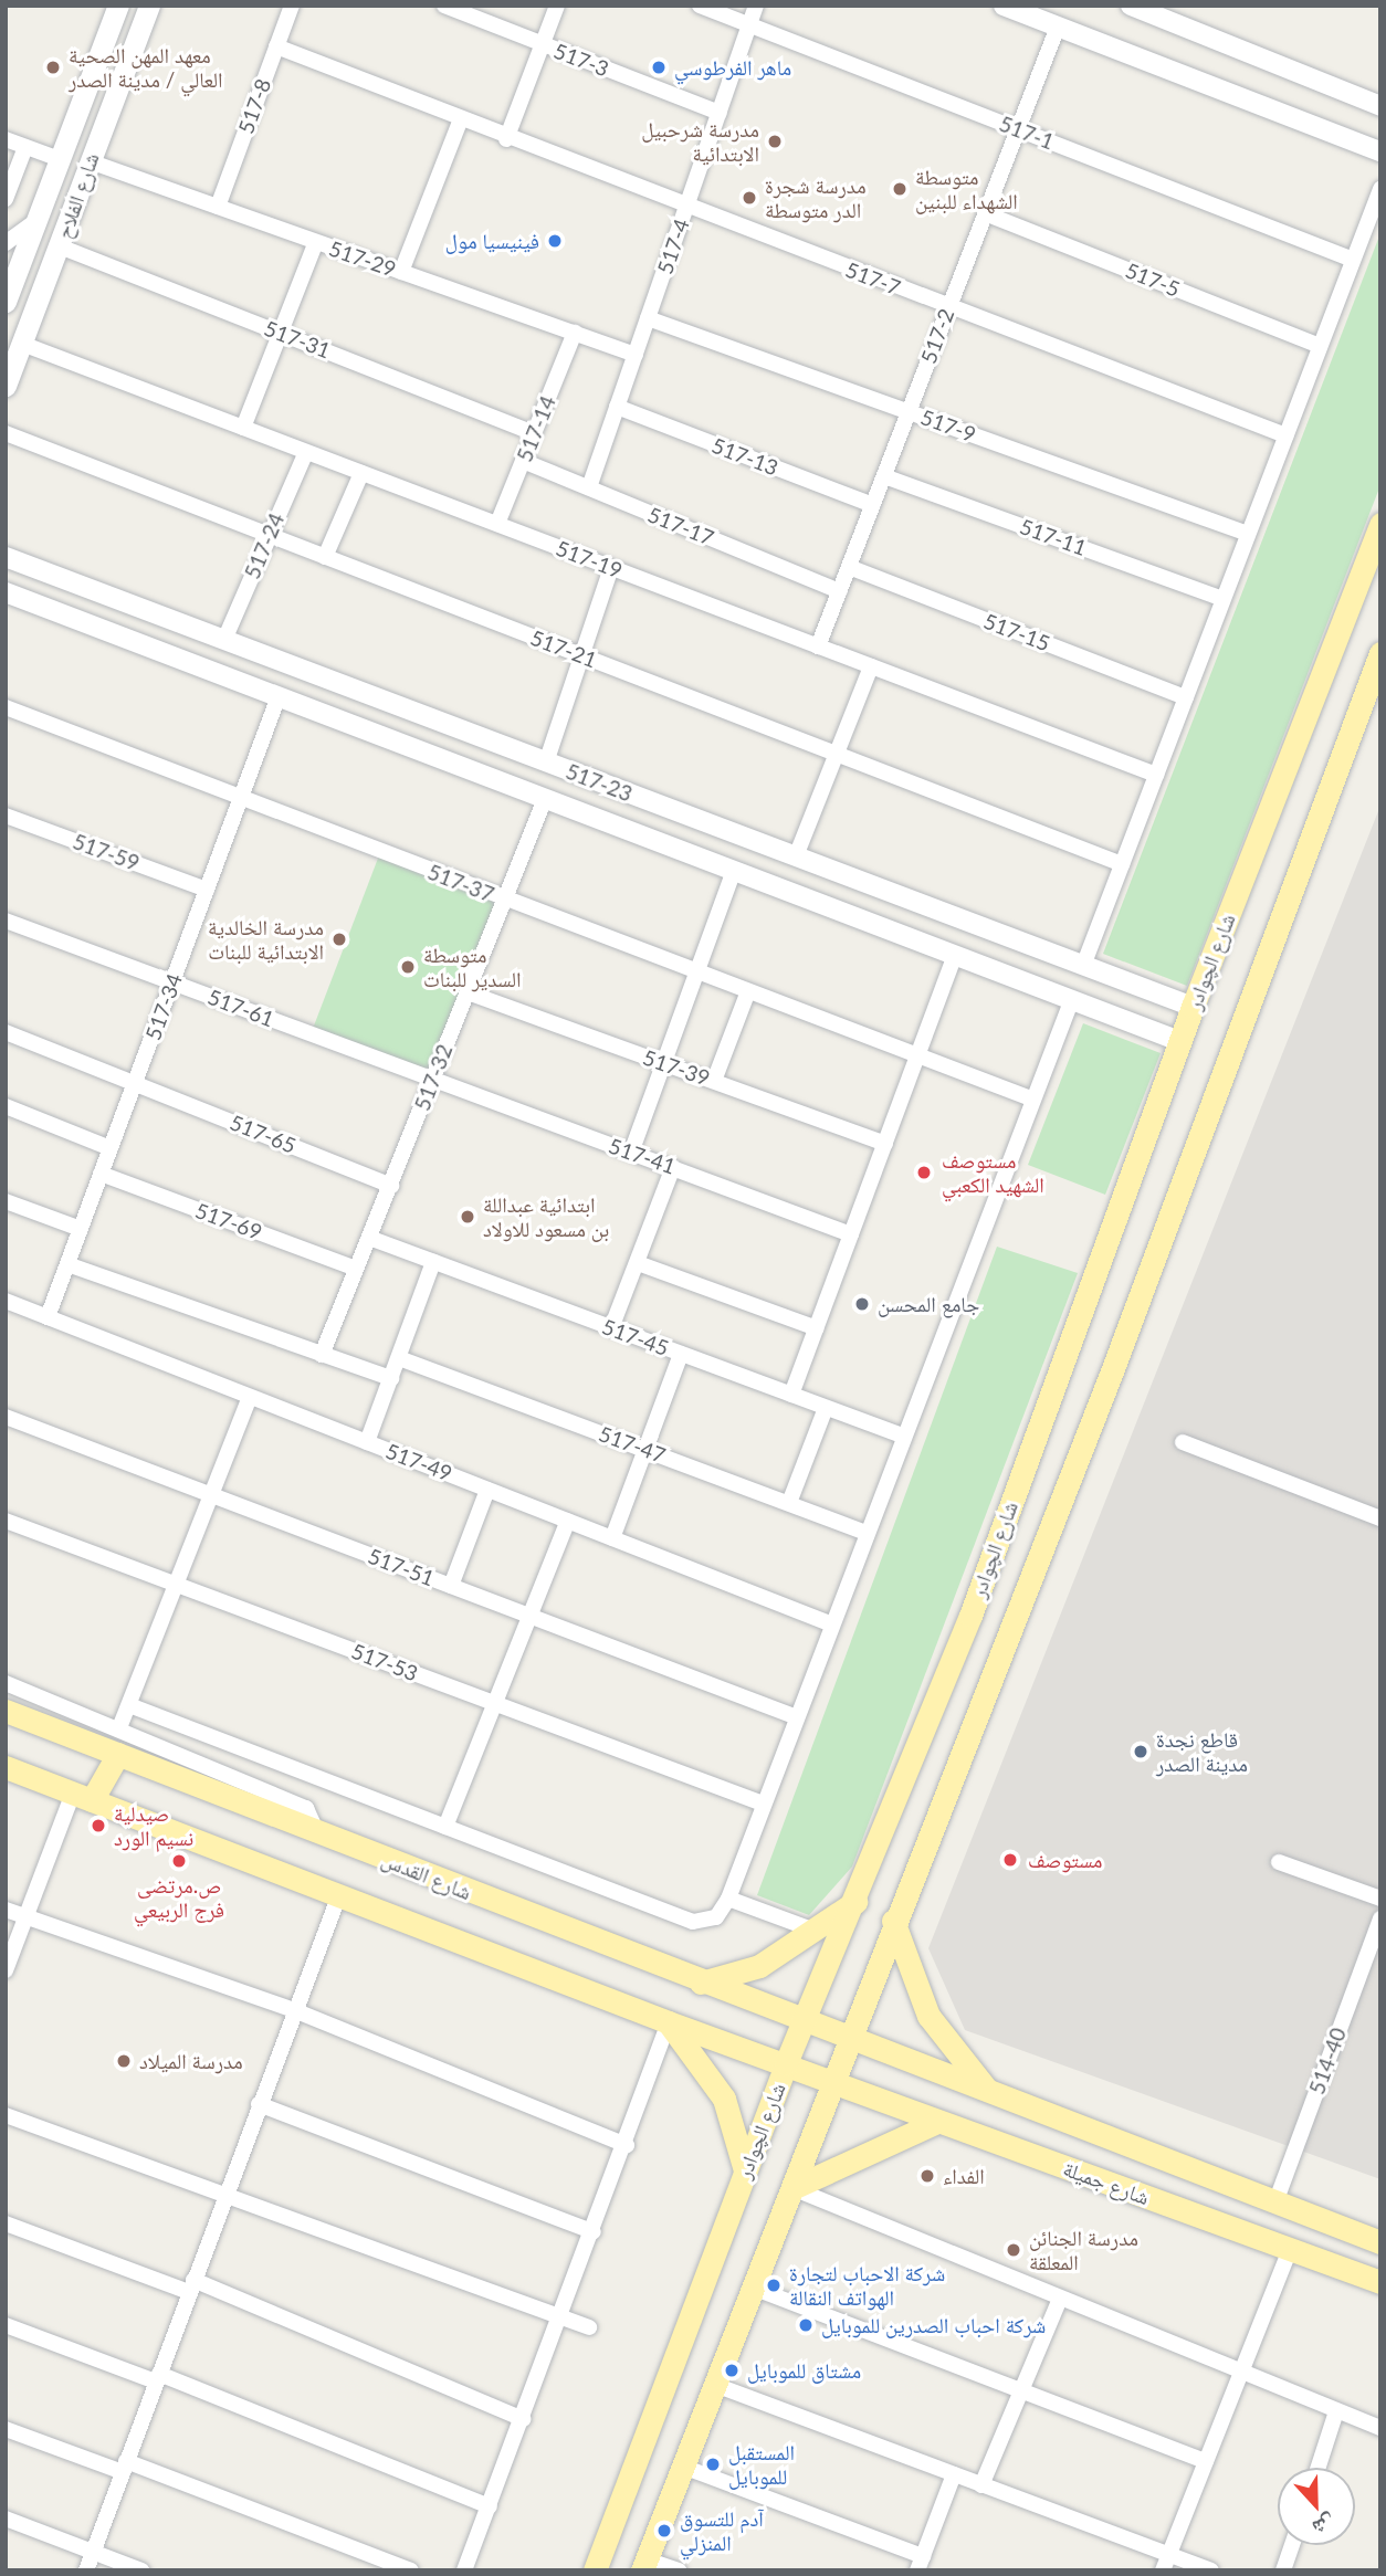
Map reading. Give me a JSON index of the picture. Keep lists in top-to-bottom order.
{
  "streets": {
    "main road": [
      "شارع الفلاح",
      "شارع الچوادر",
      "شارع القدس",
      "شارع جميلة"
    ],
    "street": [
      "517-3",
      "517-8",
      "517-1",
      "517-4",
      "517-29",
      "517-7",
      "517-5",
      "517-2",
      "517-31",
      "517-9",
      "517-14",
      "517-13",
      "517-17",
      "517-11",
      "517-24",
      "517-19",
      "517-15",
      "517-21",
      "517-23",
      "517-59",
      "517-37",
      "517-34",
      "517-61",
      "517-39",
      "517-32",
      "517-65",
      "517-41",
      "517-69",
      "517-45",
      "517-47",
      "517-49",
      "517-51",
      "517-53",
      "514-40"
    ]
  },
  "crossings": [
    ["517-3", "517-4"],
    ["517-8", "517-29"],
    ["517-8", "517-7"],
    ["517-1", "517-4"],
    ["517-1", "517-2"],
    ["شارع الفلاح", "517-29"],
    ["شارع الفلاح", "517-31"],
    ["شارع الفلاح", "517-19"],
    ["517-4", "517-29"],
    ["517-4", "517-7"],
    ["517-4", "517-9"],
    ["517-4", "517-13"],
    ["517-4", "517-17"],
    ["517-29", "517-14"],
    ["517-7", "517-2"],
    ["517-5", "517-2"],
    ["517-2", "517-9"],
    ["517-2", "517-13"],
    ["517-2", "517-17"],
    ["517-2", "517-11"],
    ["517-2", "517-19"],
    ["517-2", "517-15"],
    ["517-31", "517-14"],
    ["517-14", "517-17"],
    ["517-14", "517-19"],
    ["517-24", "517-19"],
    ["517-24", "517-21"],
    ["517-24", "517-23"],
    ["517-23", "شارع الچوادر"],
    ["517-23", "517-34"],
    ["517-23", "517-32"],
    ["517-59", "517-34"],
    ["517-37", "517-34"],
    ["517-37", "517-32"],
    ["شارع الچوادر", "شارع القدس"],
    ["شارع الچوادر", "شارع جميلة"],
    ["517-34", "517-61"],
    ["517-34", "517-65"],
    ["517-34", "517-69"],
    ["517-34", "517-49"],
    ["517-61", "517-32"],
    ["517-61", "517-41"],
    ["517-39", "517-32"],
    ["517-32", "517-65"],
    ["517-32", "517-41"],
    ["517-32", "517-69"],
    ["517-32", "517-45"],
    ["شارع القدس", "شارع جميلة"],
    ["514-40", "شارع جميلة"]
  ],
  "places": [
    "معهد المهن الصحية العالي / مدينة الصدر",
    "ماهر الفرطوسي",
    "مدرسة شرحبيل الابتدائية",
    "متوسطة الشهداء للبنين",
    "مدرسة شجرة الدر متوسطة",
    "فينيسيا مول",
    "مدرسة الخالدية الابتدائية للبنات",
    "متوسطة السدير للبنات",
    "مستوصف الشهيد الكعبي",
    "ابتدائية عبداللة بن مسعود للاولاد",
    "جامع المحسن",
    "قاطع نجدة مدينة الصدر",
    "صيدلية نسيم الورد",
    "مستوصف",
    "ص.مرتضى فرج الربيعي",
    "مدرسة الميلاد",
    "الفداء",
    "مدرسة الجنائن المعلقة",
    "شركة الاحباب لتجارة الهواتف النقالة",
    "شركة احباب الصدرين للموبايل",
    "مشتاق للموبايل",
    "المستقبل للموبايل",
    "آدم للتسوق المنزلي"
  ],
  "north": "bottom"
}
